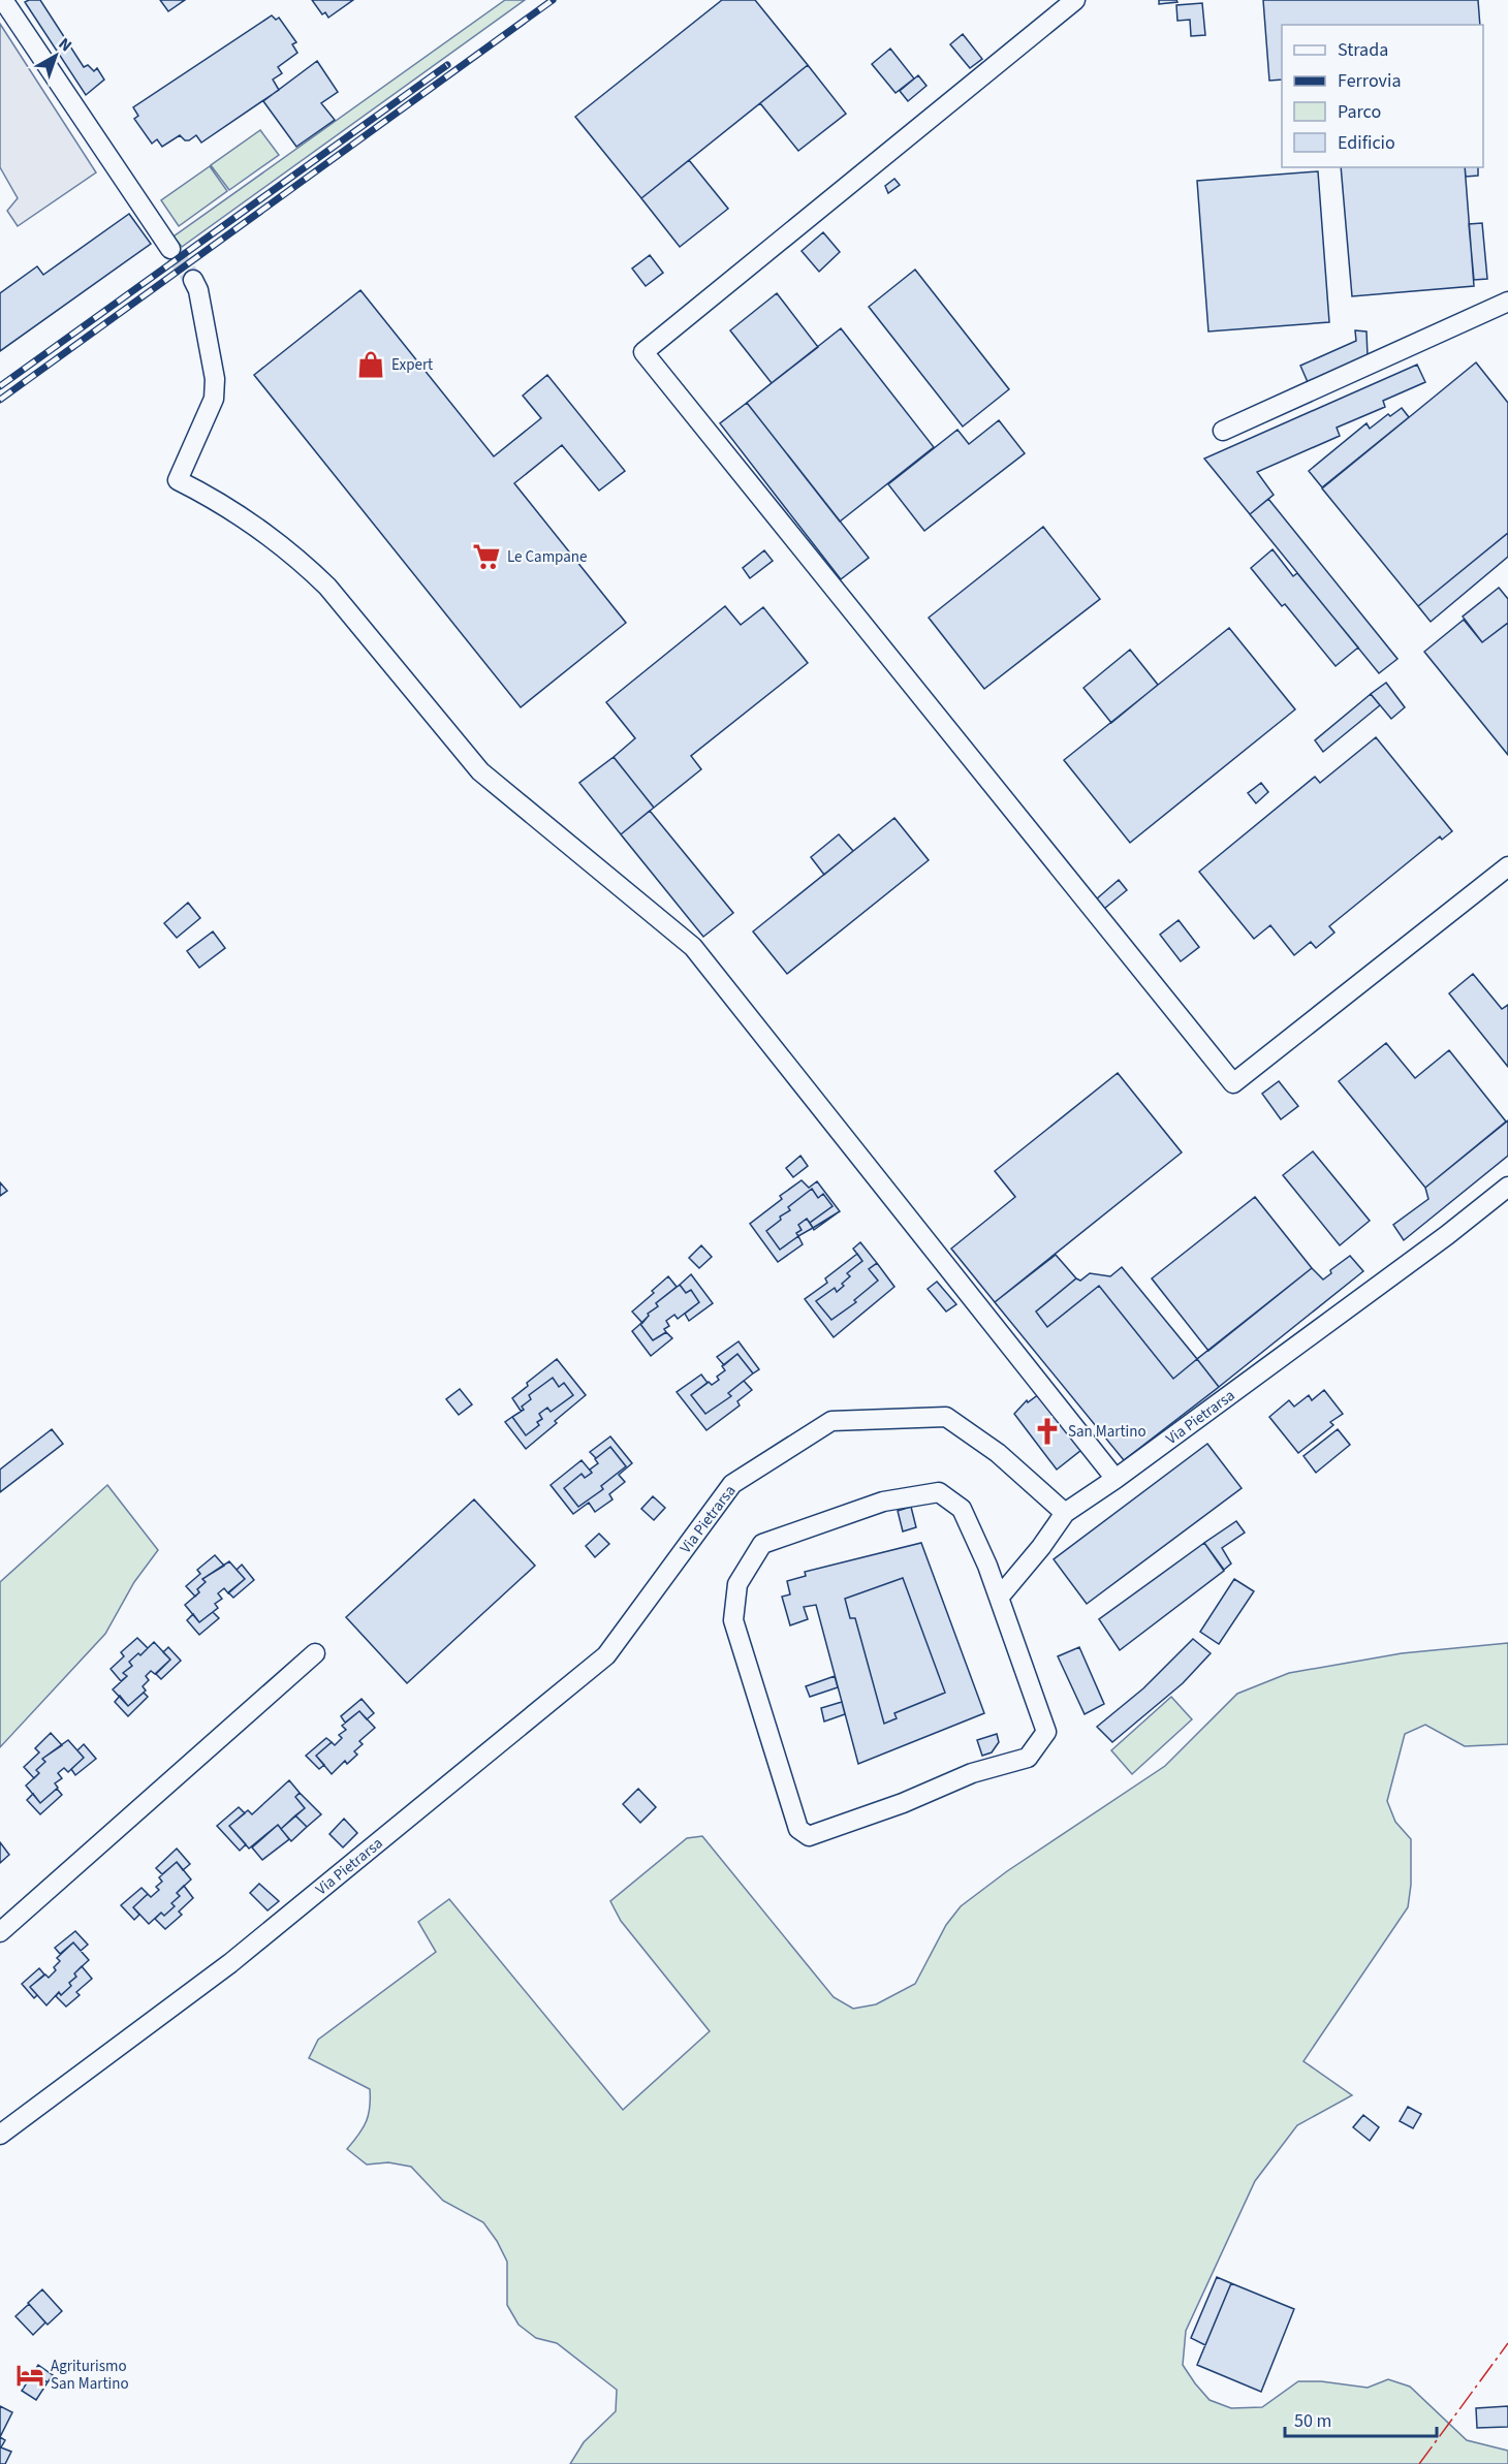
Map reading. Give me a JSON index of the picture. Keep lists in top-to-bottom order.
{
  "streets": {
    "street": ["Via Pietrarsa"]
  },
  "places": {
    "shop": ["Expert"],
    "supermarket": ["Le Campane"],
    "church": ["San Martino"],
    "hotel": ["Agriturismo San Martino"]
  },
  "legend": [
    "Strada",
    "Ferrovia",
    "Parco",
    "Edificio"
  ],
  "scale_bar": "50 m",
  "north": "top right"
}
